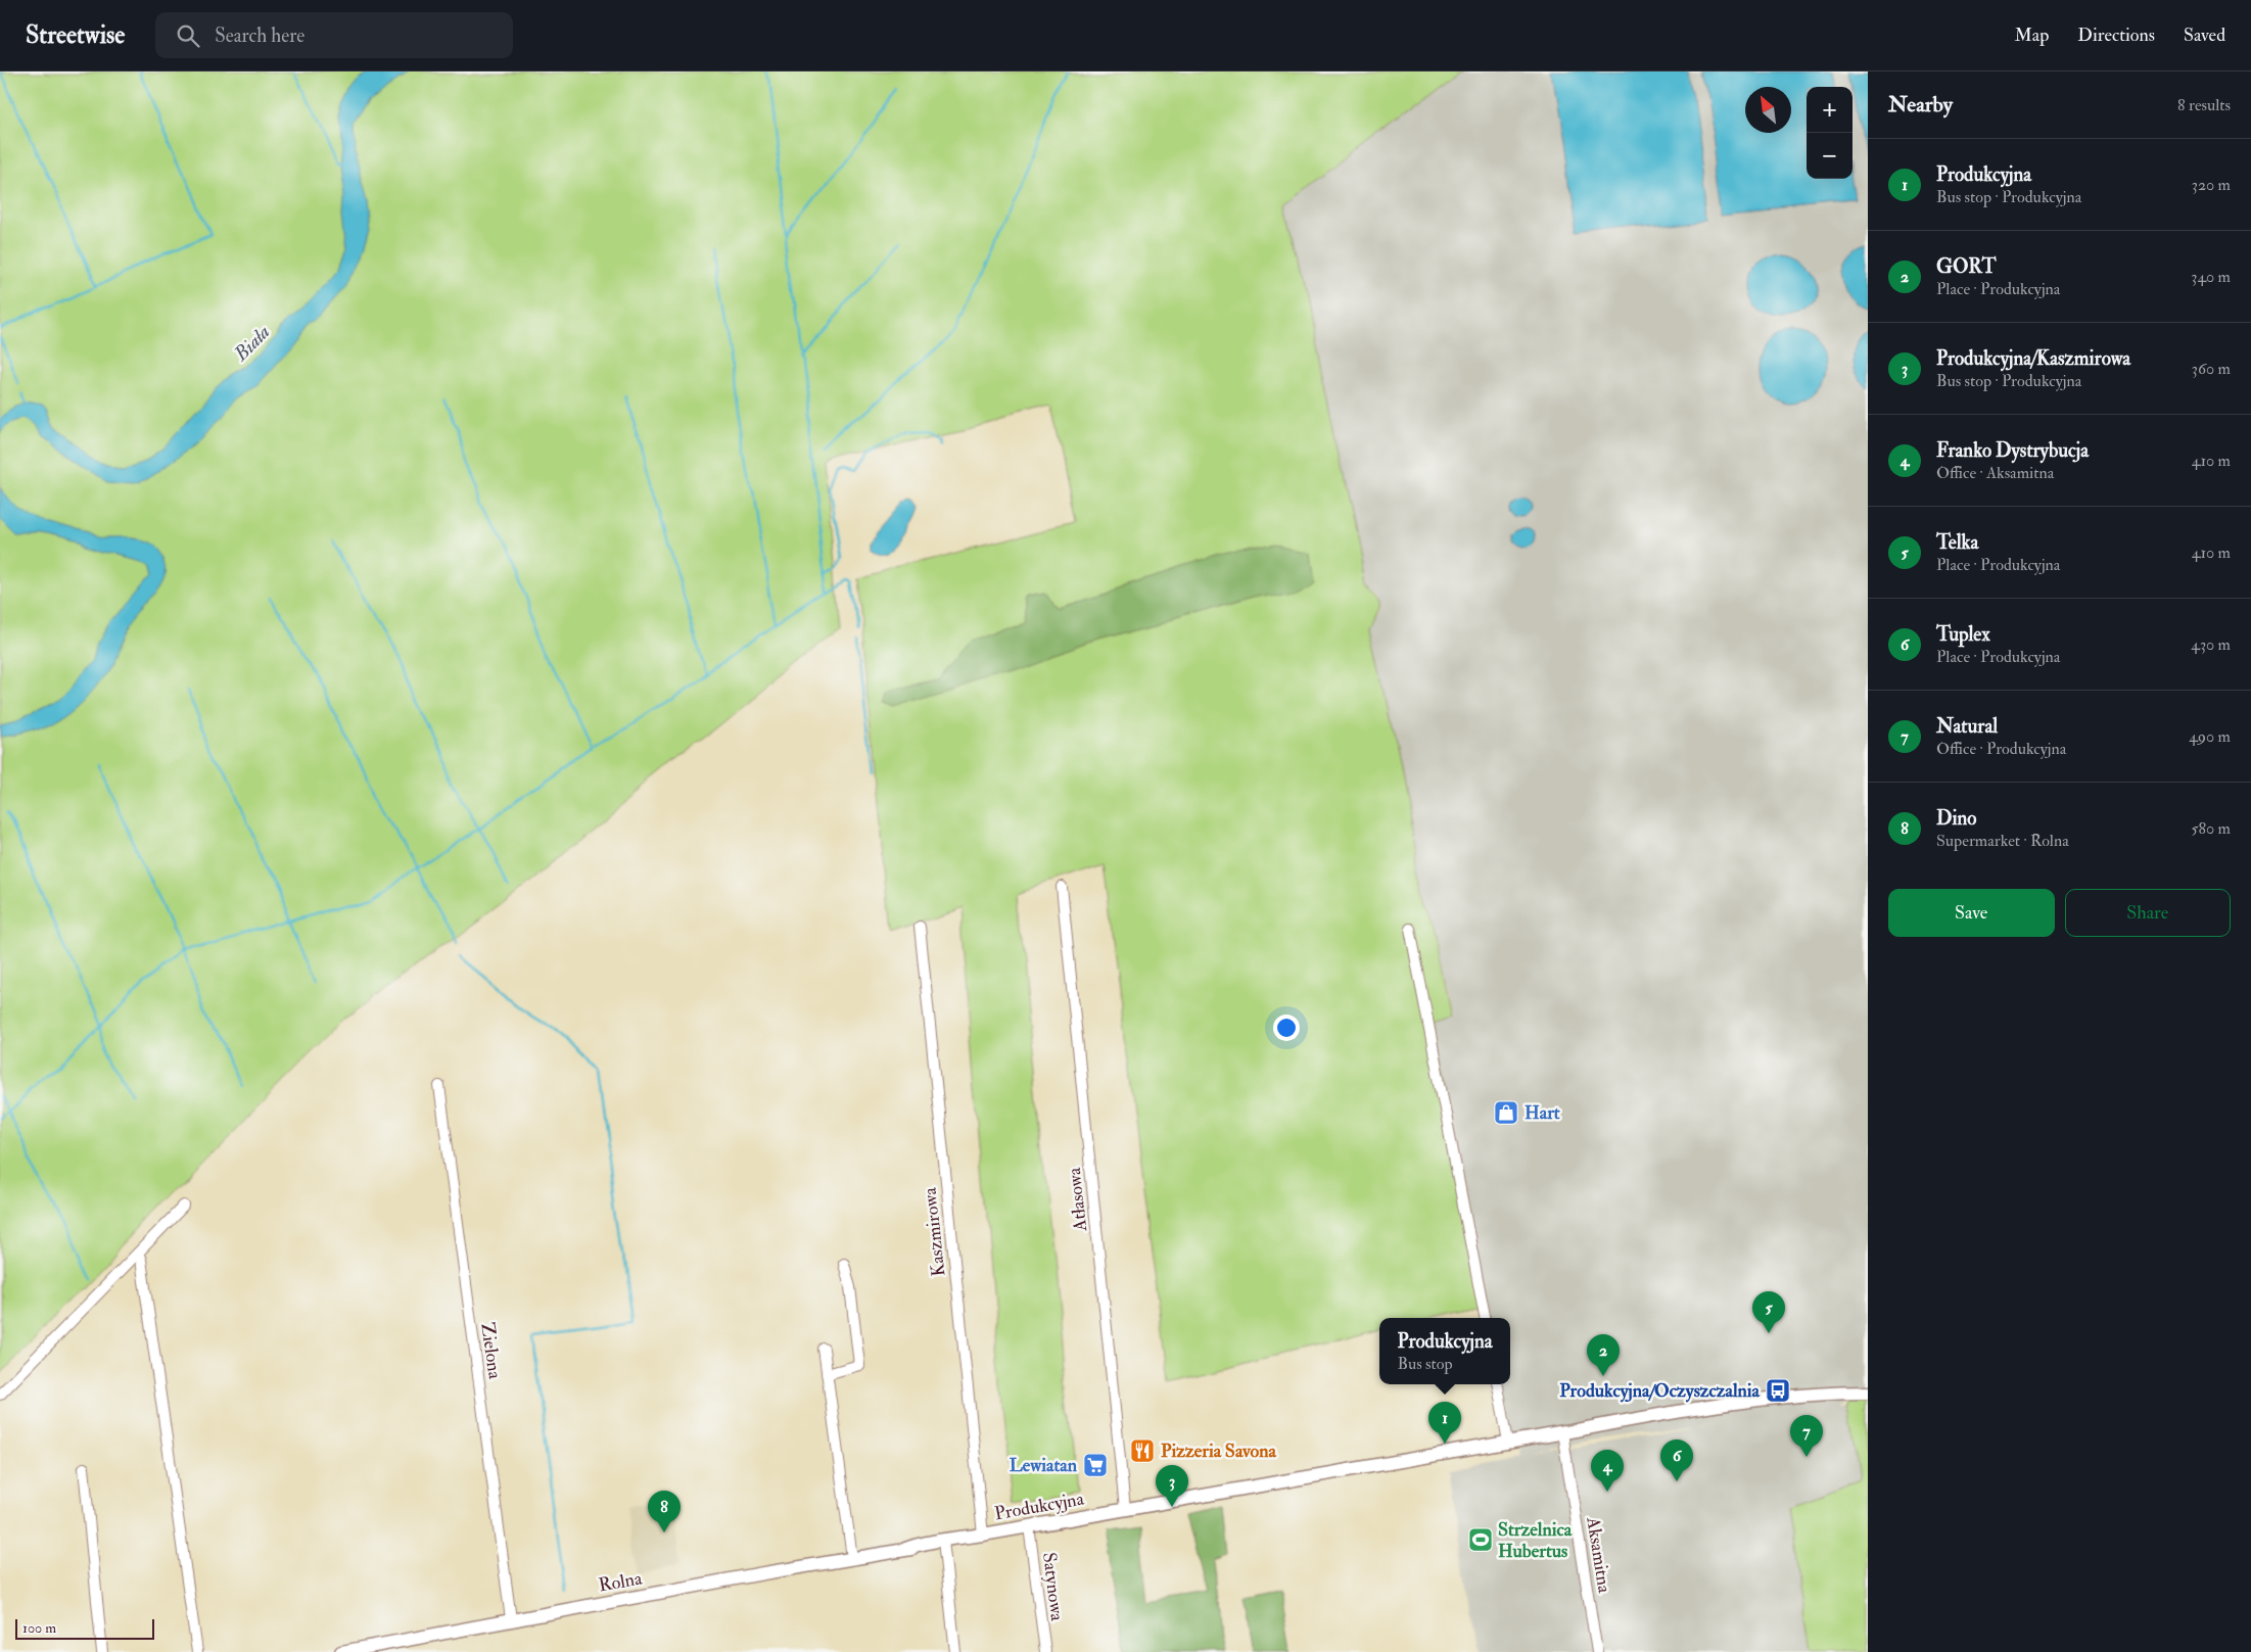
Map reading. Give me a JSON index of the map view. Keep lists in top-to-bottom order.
{
  "streets": {
    "street": [
      "Atłasowa",
      "Kaszmirowa",
      "Zielona",
      "Produkcyjna",
      "Aksamitna",
      "Rolna",
      "Satynowa"
    ]
  },
  "crossings": [
    ["Atłasowa", "Produkcyjna"],
    ["Kaszmirowa", "Produkcyjna"],
    ["Zielona", "Rolna"],
    ["Produkcyjna", "Aksamitna"],
    ["Produkcyjna", "Rolna"],
    ["Produkcyjna", "Satynowa"]
  ],
  "water": ["Biała"],
  "places": {
    "shop": ["Hart"],
    "bus stop": ["Produkcyjna/Oczyszczalnia"],
    "restaurant": ["Pizzeria Savona"],
    "supermarket": ["Lewiatan"],
    "sports": ["Strzelnica Hubertus"]
  },
  "scale_bar": "100 m",
  "north": "top left",
  "page": {
    "header": "Streetwise",
    "search": "Search here",
    "nav": ["Map", "Directions", "Saved"],
    "heading": ["Nearby", "8 results"],
    "map_buttons": ["+", "−"],
    "list": [
      {
        "mark": "1",
        "name": "Produkcyjna",
        "note": "Bus stop · Produkcyjna",
        "value": "320 m"
      },
      {
        "mark": "2",
        "name": "GORT",
        "note": "Place · Produkcyjna",
        "value": "340 m"
      },
      {
        "mark": "3",
        "name": "Produkcyjna/Kaszmirowa",
        "note": "Bus stop · Produkcyjna",
        "value": "360 m"
      },
      {
        "mark": "4",
        "name": "Franko Dystrybucja",
        "note": "Office · Aksamitna",
        "value": "410 m"
      },
      {
        "mark": "5",
        "name": "Telka",
        "note": "Place · Produkcyjna",
        "value": "410 m"
      },
      {
        "mark": "6",
        "name": "Tuplex",
        "note": "Place · Produkcyjna",
        "value": "430 m"
      },
      {
        "mark": "7",
        "name": "Natural",
        "note": "Office · Produkcyjna",
        "value": "490 m"
      },
      {
        "mark": "8",
        "name": "Dino",
        "note": "Supermarket · Rolna",
        "value": "580 m"
      }
    ],
    "buttons": ["Save", "Share"],
    "pins": [
      "5",
      "2",
      "1",
      "7",
      "6",
      "4",
      "3",
      "8"
    ],
    "popup": ["Produkcyjna", "Bus stop"],
    "scale": "100 m"
  }
}
